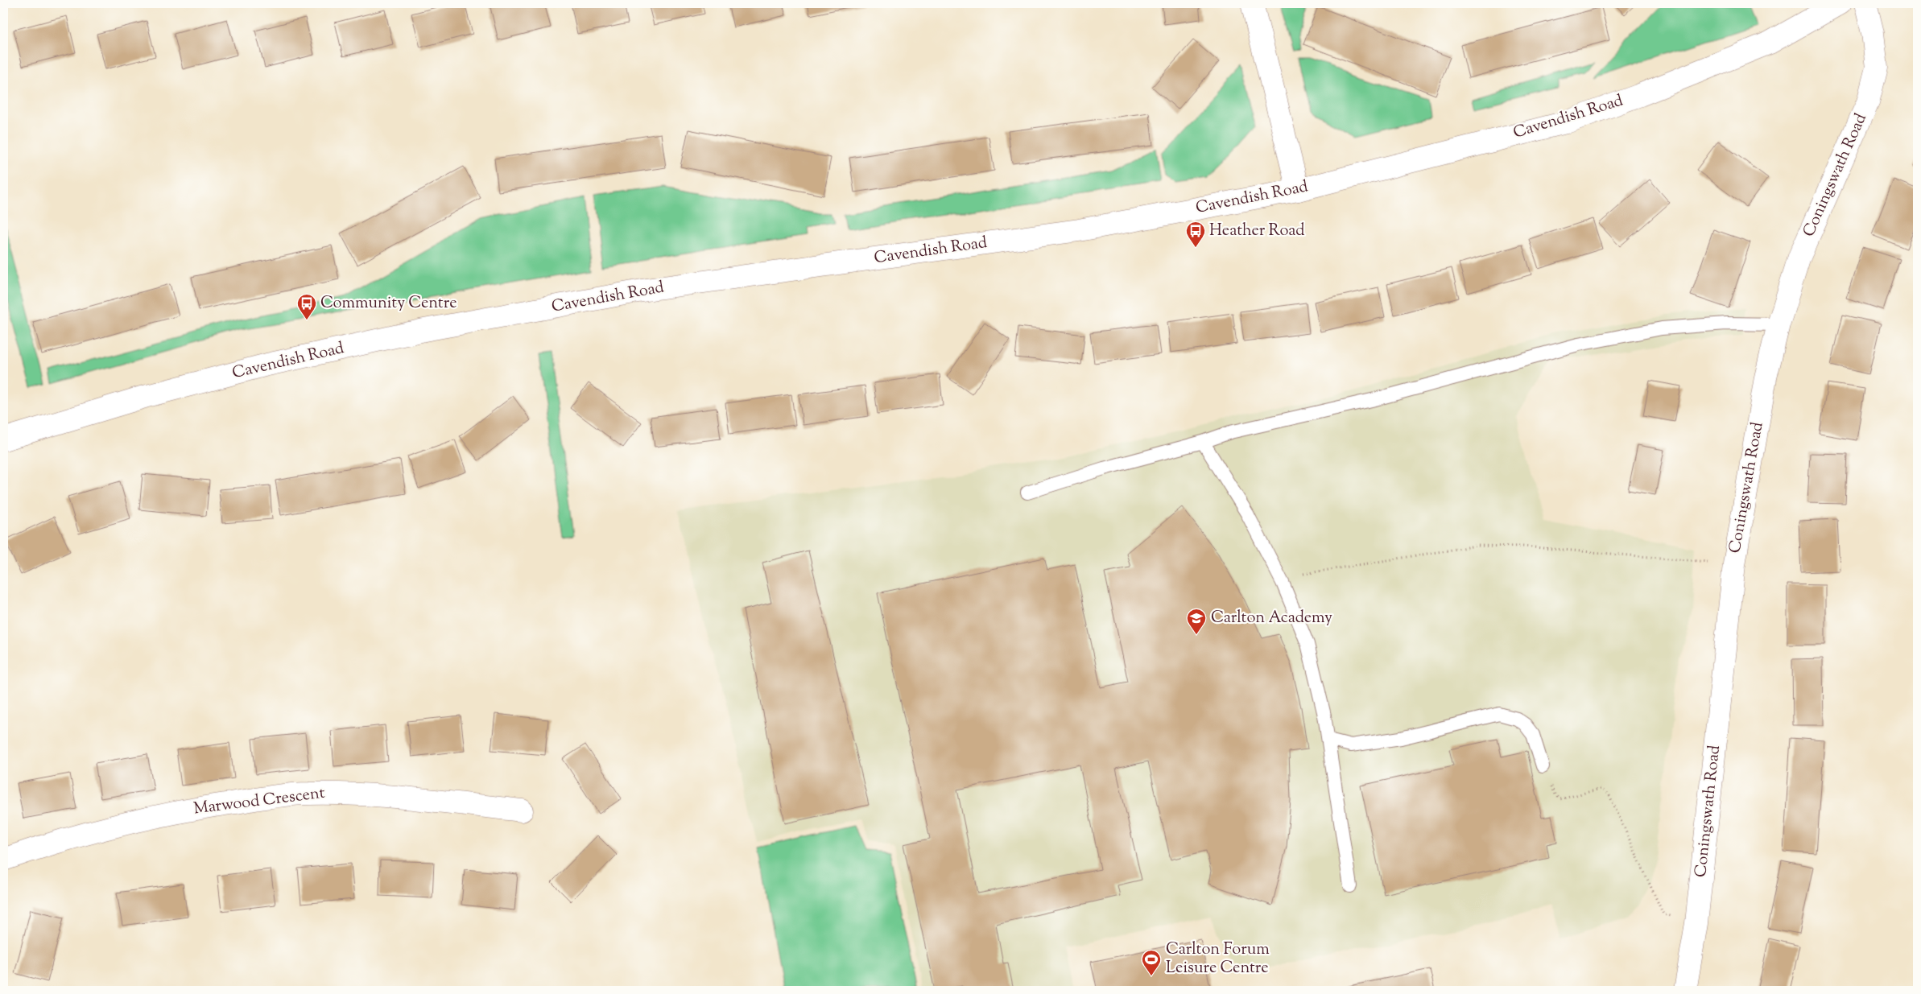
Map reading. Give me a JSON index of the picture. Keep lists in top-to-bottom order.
{
  "streets": {
    "street": ["Cavendish Road", "Coningswath Road", "Marwood Crescent"]
  },
  "places": {
    "bus stop": ["Heather Road", "Community Centre"],
    "school or university": ["Carlton Academy"],
    "sports": ["Carlton Forum Leisure Centre"]
  }
}
